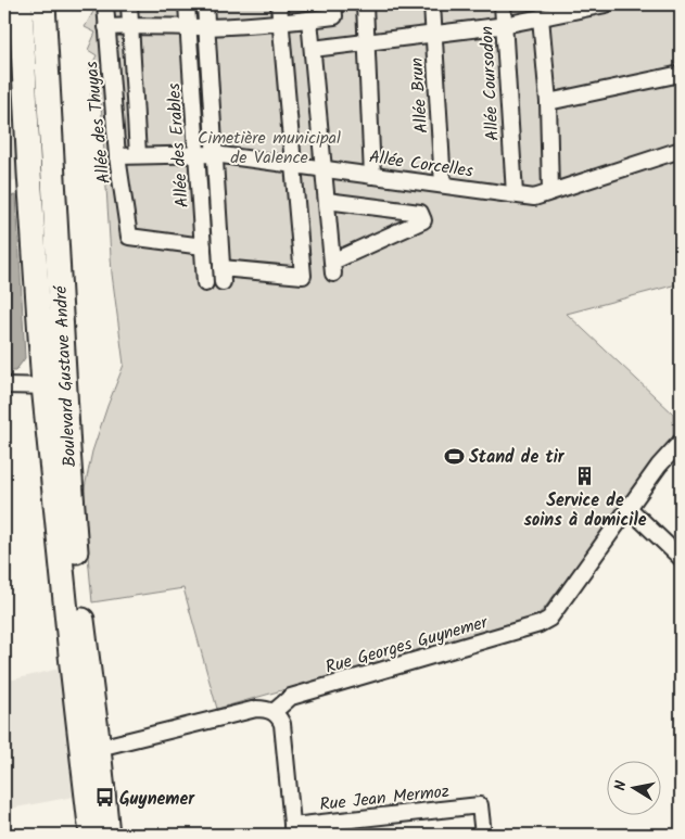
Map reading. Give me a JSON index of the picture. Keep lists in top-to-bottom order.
{
  "streets": {
    "main road": ["Boulevard Gustave André"],
    "street": [
      "Allée Coursodon",
      "Allée Brun",
      "Allée des Thuyas",
      "Allée des Erables",
      "Allée Corcelles",
      "Rue Georges Guynemer",
      "Rue Jean Mermoz"
    ]
  },
  "crossings": [
    ["Allée Coursodon", "Allée Corcelles"],
    ["Allée Brun", "Allée Corcelles"],
    ["Allée des Thuyas", "Allée des Erables"],
    ["Allée des Thuyas", "Allée Corcelles"],
    ["Allée des Erables", "Allée Corcelles"]
  ],
  "parks": ["Cimetière municipal de Valence"],
  "places": {
    "sports": ["Stand de tir"],
    "building": ["Service de soins à domicile"],
    "bus stop": ["Guynemer"]
  },
  "north": "left"
}
